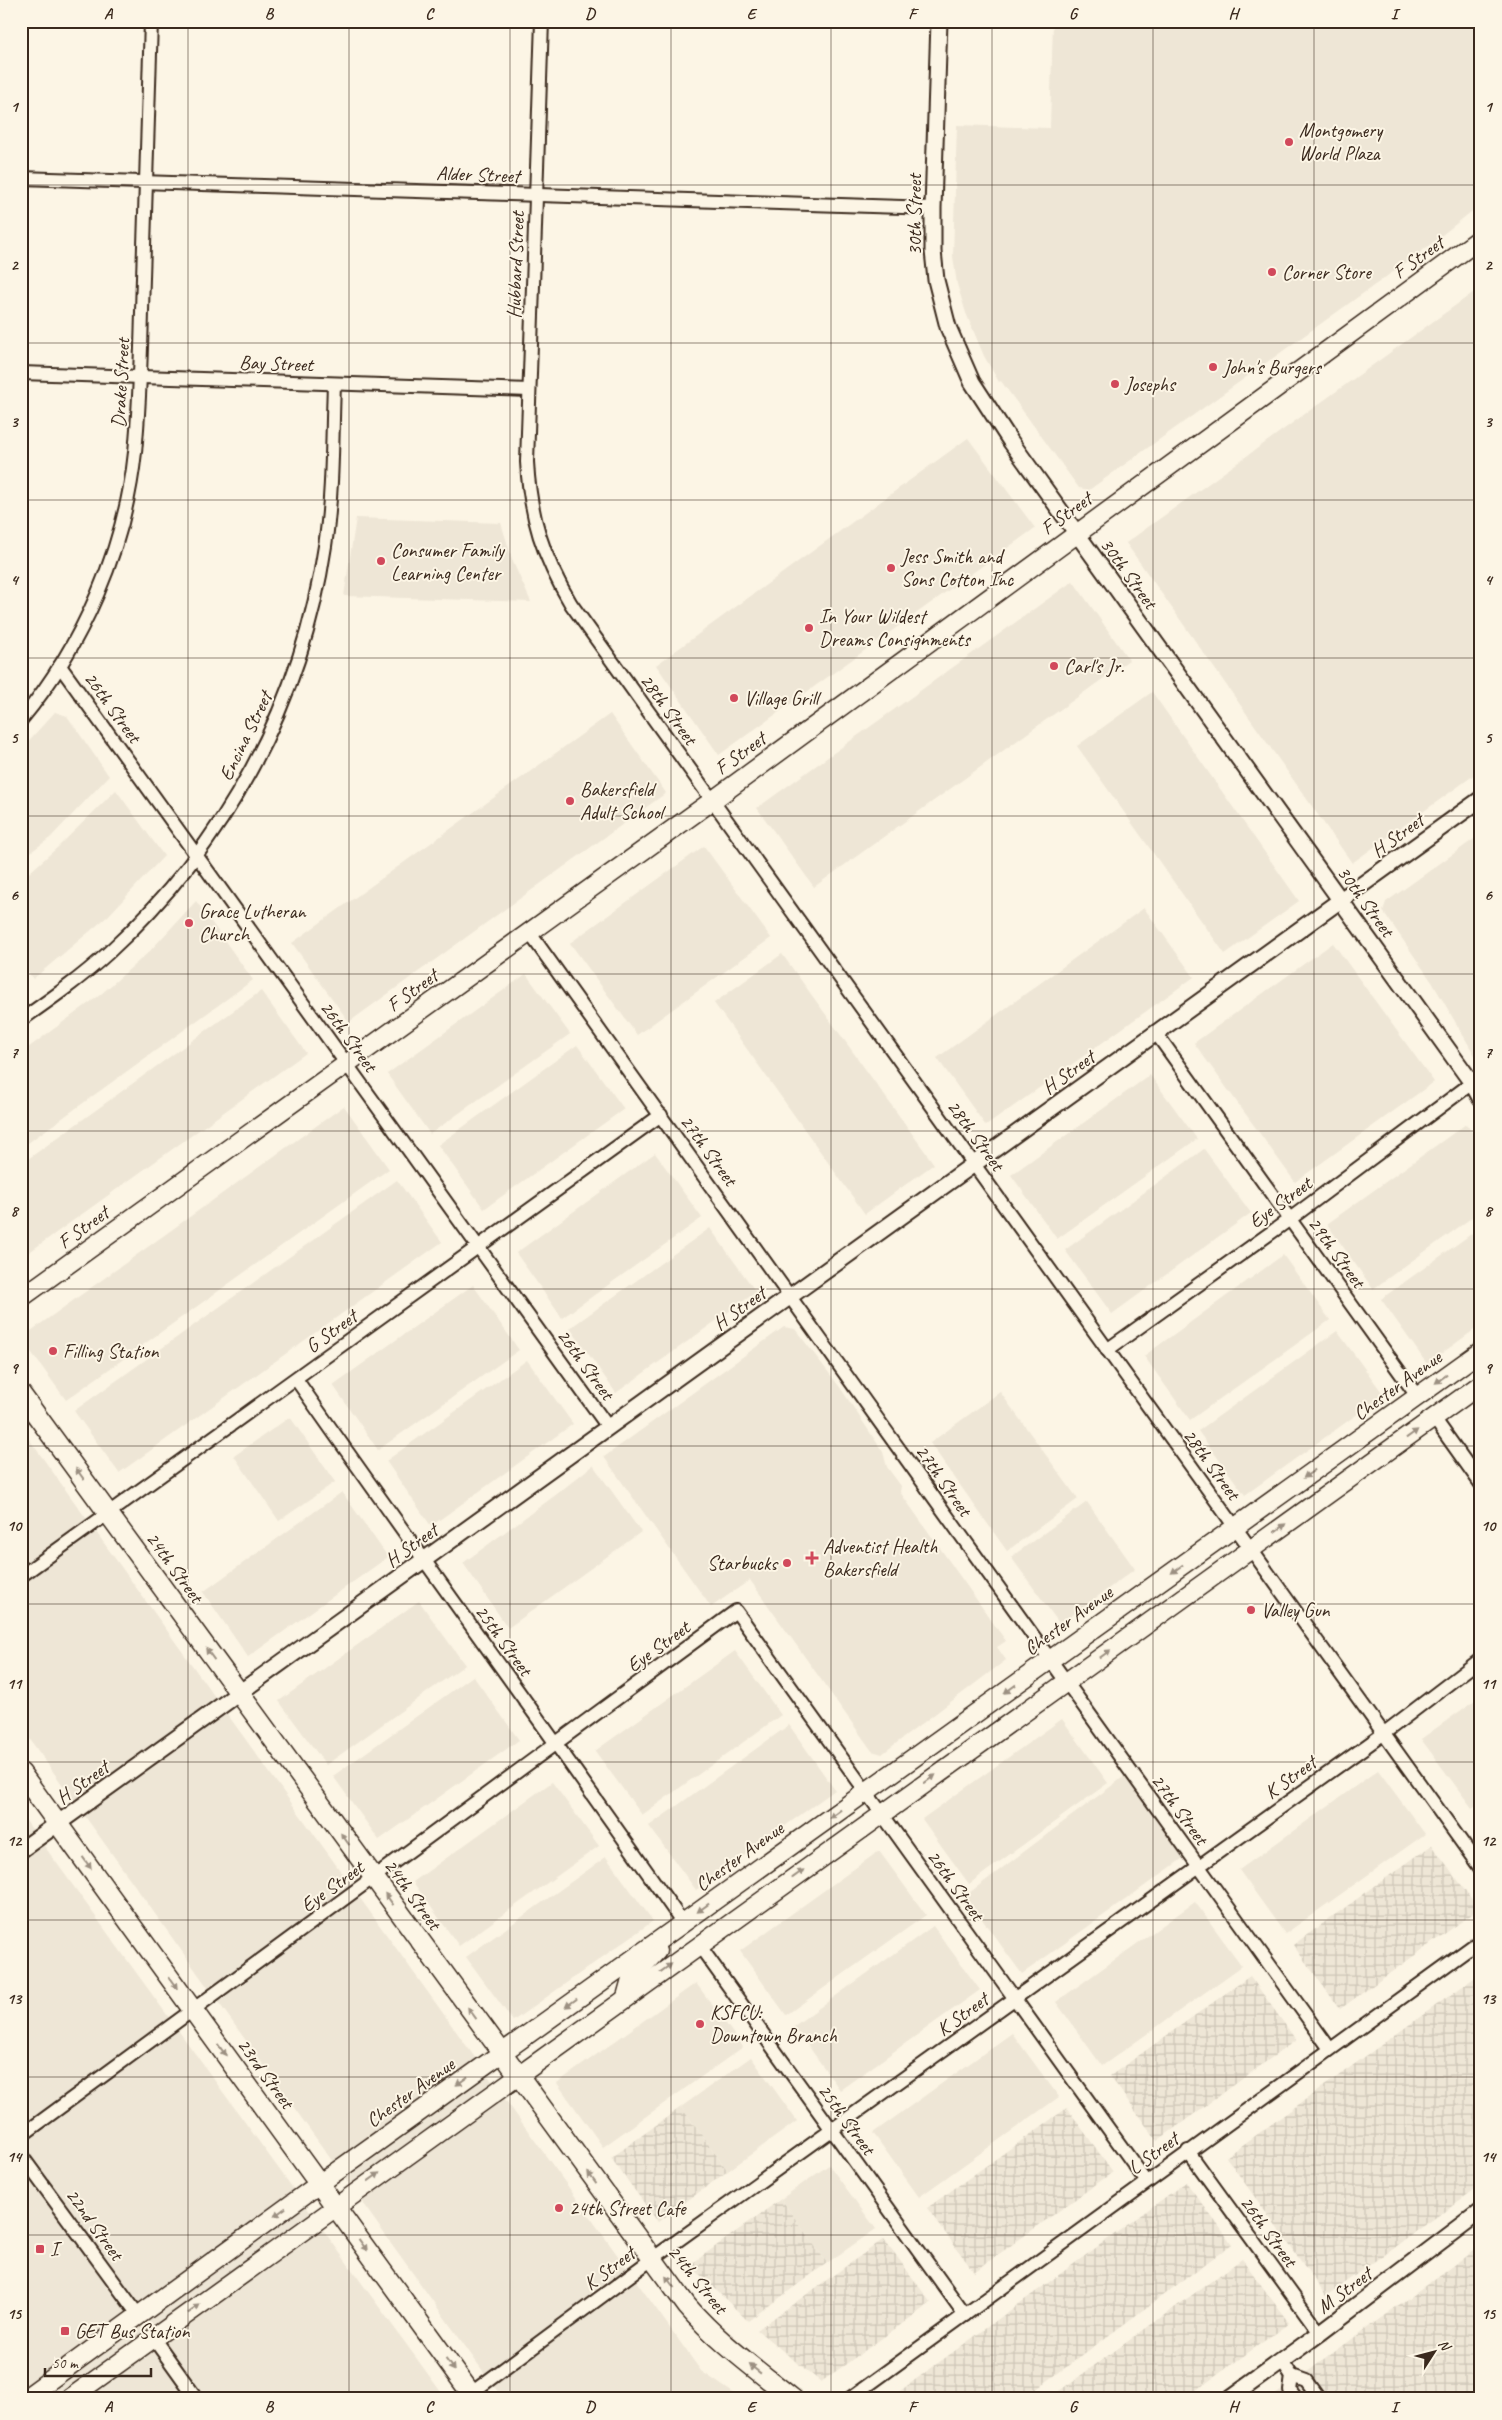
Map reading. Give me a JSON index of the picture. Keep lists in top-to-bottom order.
{
  "streets": {
    "main road": [
      "F Street",
      "Chester Avenue",
      "24th Street",
      "23rd Street"
    ],
    "street": [
      "Alder Street",
      "30th Street",
      "Hubbard Street",
      "Bay Street",
      "Drake Street",
      "26th Street",
      "28th Street",
      "Encina Street",
      "H Street",
      "27th Street",
      "Eye Street",
      "29th Street",
      "G Street",
      "25th Street",
      "K Street",
      "L Street",
      "22nd Street",
      "M Street"
    ]
  },
  "crossings": [
    ["Alder Street", "30th Street"],
    ["Alder Street", "Hubbard Street"],
    ["Alder Street", "Drake Street"],
    ["30th Street", "F Street"],
    ["30th Street", "H Street"],
    ["30th Street", "Eye Street"],
    ["F Street", "26th Street"],
    ["F Street", "28th Street"],
    ["F Street", "27th Street"],
    ["Hubbard Street", "Bay Street"],
    ["Hubbard Street", "28th Street"],
    ["Bay Street", "Drake Street"],
    ["Bay Street", "28th Street"],
    ["Bay Street", "Encina Street"],
    ["Drake Street", "26th Street"],
    ["26th Street", "Encina Street"],
    ["26th Street", "H Street"],
    ["26th Street", "Eye Street"],
    ["26th Street", "G Street"],
    ["26th Street", "Chester Avenue"],
    ["26th Street", "K Street"],
    ["26th Street", "L Street"],
    ["26th Street", "M Street"],
    ["28th Street", "H Street"],
    ["28th Street", "Eye Street"],
    ["28th Street", "Chester Avenue"],
    ["28th Street", "K Street"],
    ["H Street", "27th Street"],
    ["H Street", "29th Street"],
    ["H Street", "24th Street"],
    ["H Street", "25th Street"],
    ["H Street", "23rd Street"],
    ["27th Street", "G Street"],
    ["27th Street", "Chester Avenue"],
    ["27th Street", "K Street"],
    ["27th Street", "L Street"],
    ["Eye Street", "29th Street"],
    ["Eye Street", "24th Street"],
    ["Eye Street", "25th Street"],
    ["Eye Street", "23rd Street"],
    ["29th Street", "Chester Avenue"],
    ["G Street", "24th Street"],
    ["G Street", "25th Street"],
    ["Chester Avenue", "24th Street"],
    ["Chester Avenue", "25th Street"],
    ["Chester Avenue", "23rd Street"],
    ["Chester Avenue", "22nd Street"],
    ["24th Street", "K Street"],
    ["25th Street", "K Street"],
    ["25th Street", "L Street"],
    ["K Street", "23rd Street"]
  ],
  "one_way": ["24th Street", "23rd Street"],
  "places": {
    "other": [
      "Montgomery World Plaza",
      "Corner Store",
      "John's Burgers",
      "Josephs",
      "Consumer Family Learning Center",
      "Jess Smith and Sons Cotton Inc",
      "In Your Wildest Dreams Consignments",
      "Carl's Jr.",
      "Village Grill",
      "Bakersfield Adult School",
      "Grace Lutheran Church",
      "Filling Station",
      "Starbucks",
      "Valley Gun",
      "KSFCU: Downtown Branch",
      "24th Street Cafe"
    ],
    "health": ["Adventist Health Bakersfield"],
    "transit": ["I", "GET Bus Station"]
  },
  "scale_bar": "50 m",
  "north": "top right",
  "grid": {
    "columns": [
      "A",
      "B",
      "C",
      "D",
      "E",
      "F",
      "G",
      "H",
      "I"
    ],
    "rows": [
      "1",
      "2",
      "3",
      "4",
      "5",
      "6",
      "7",
      "8",
      "9",
      "10",
      "11",
      "12",
      "13",
      "14",
      "15"
    ]
  }
}
